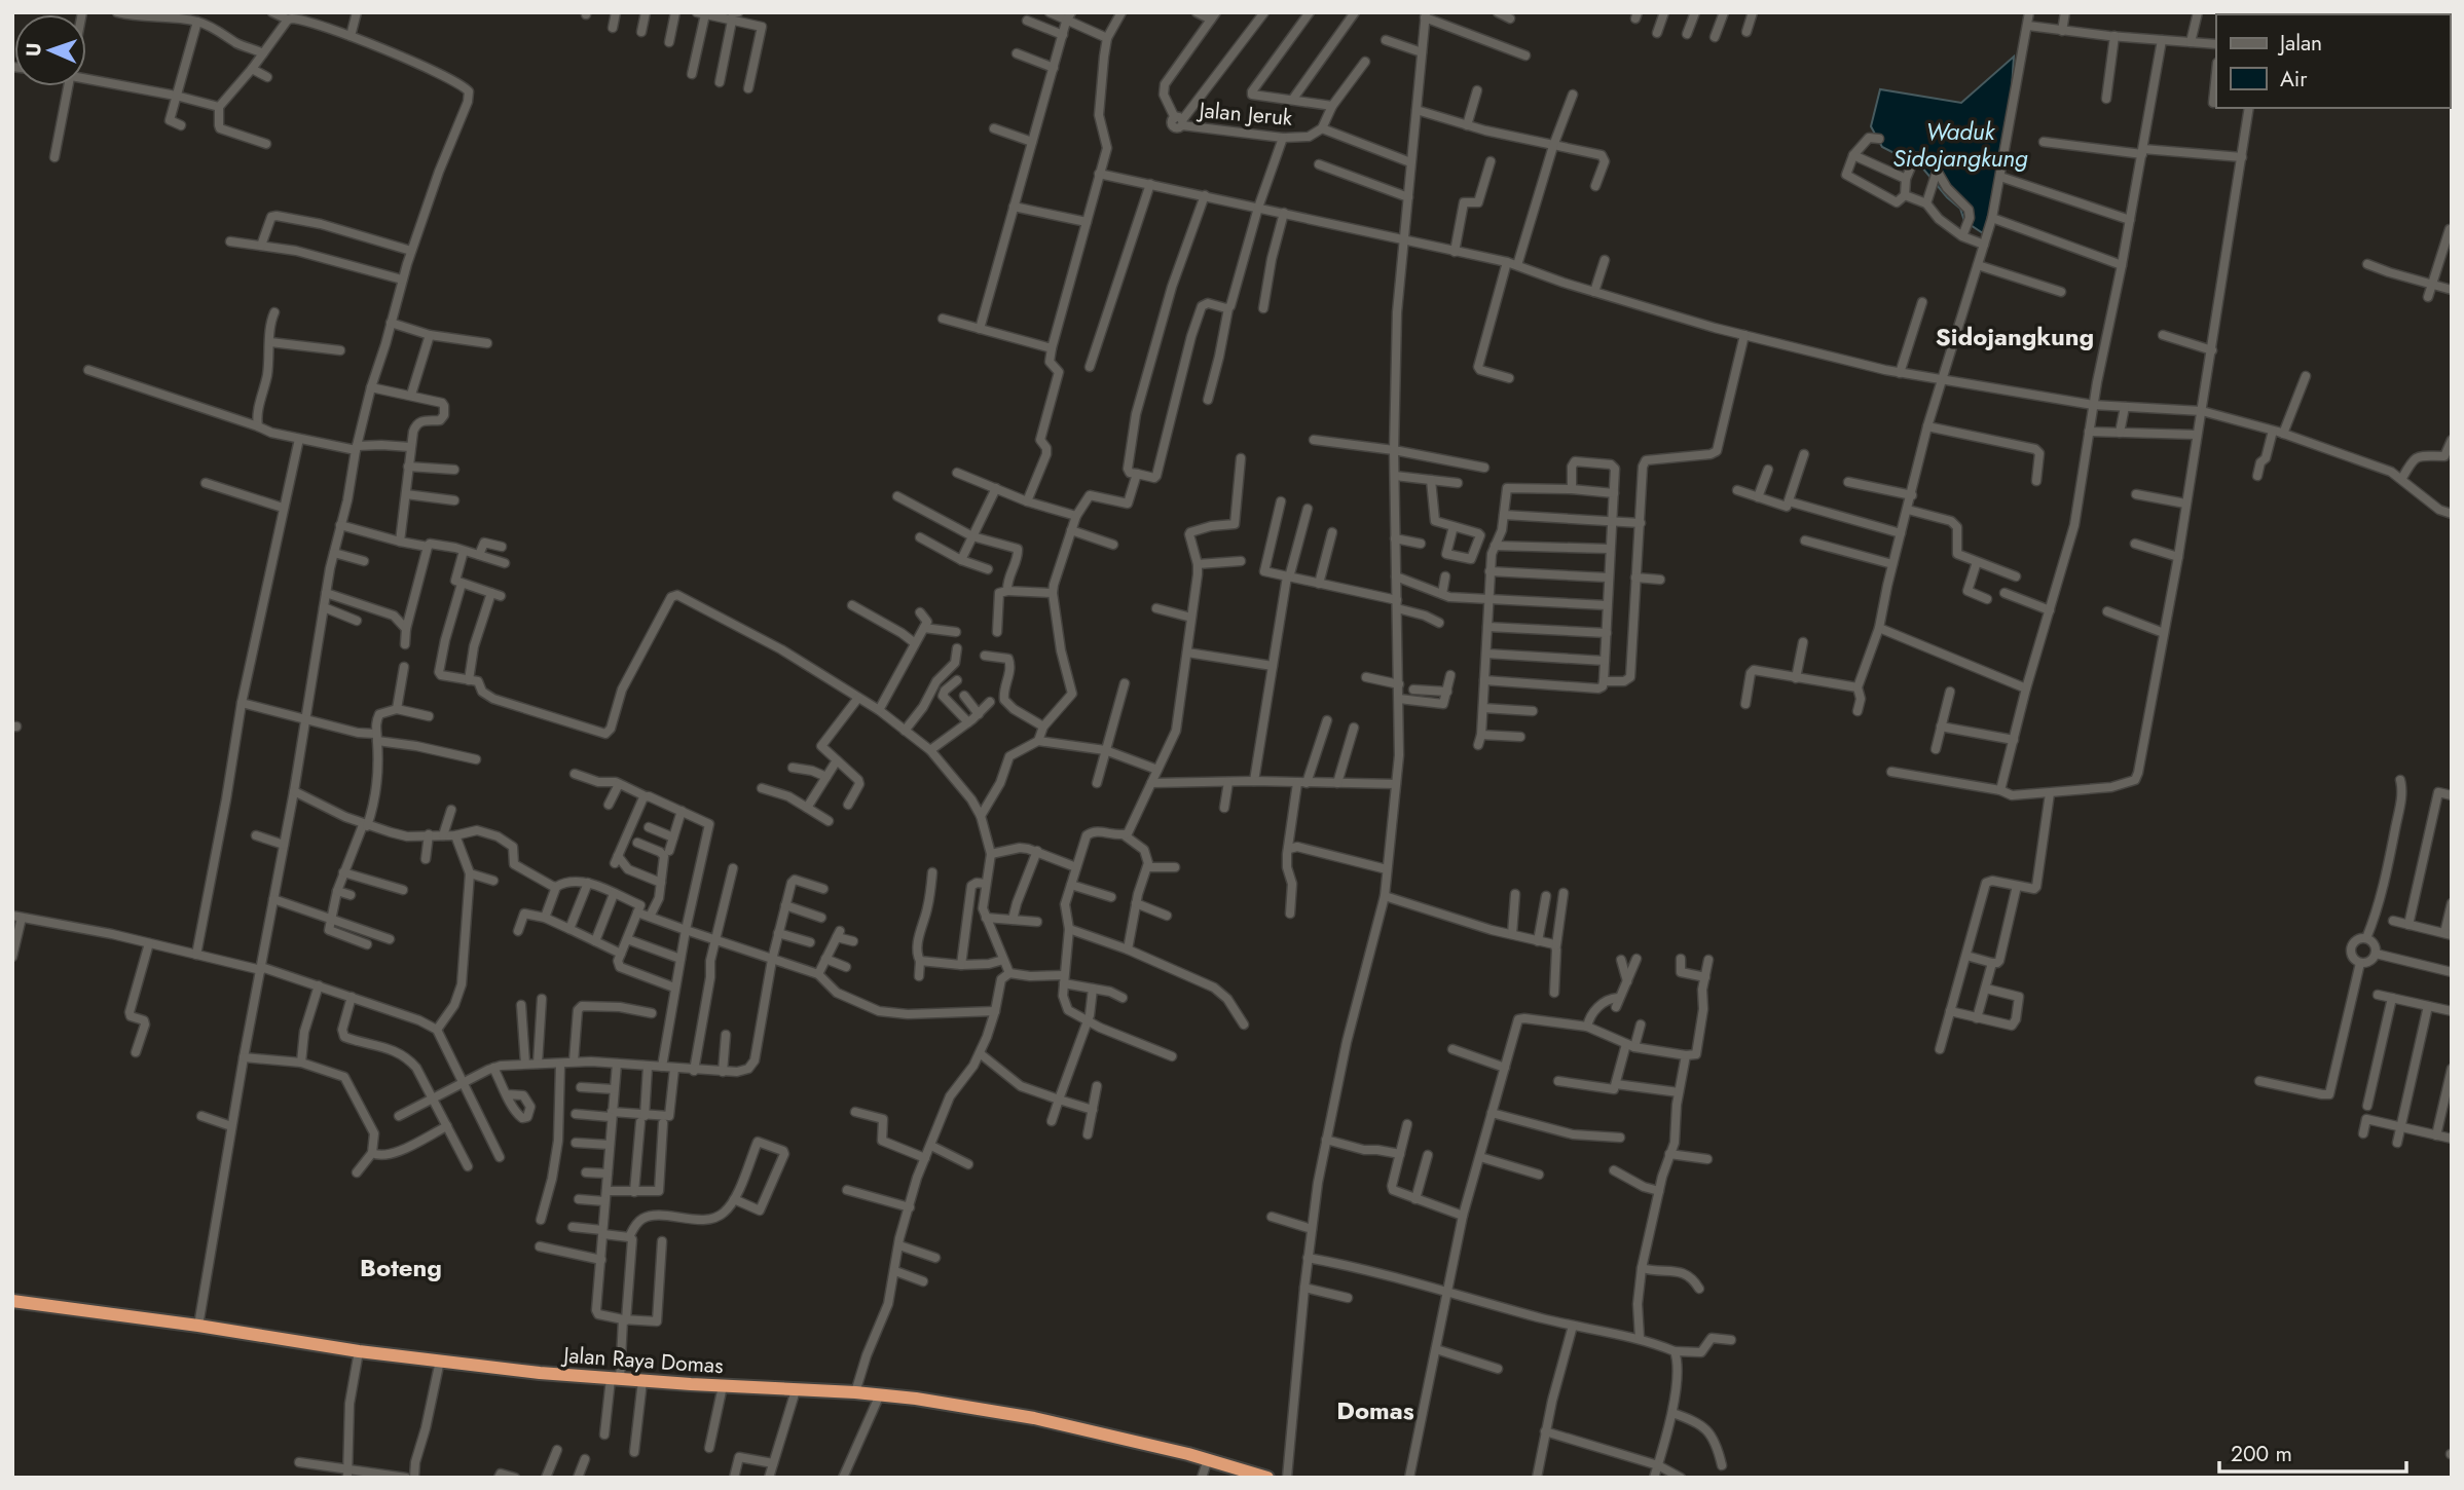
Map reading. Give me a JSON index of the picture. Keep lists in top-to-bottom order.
{
  "streets": {
    "highway": ["Jalan Raya Domas"],
    "street": ["Jalan Jeruk"]
  },
  "districts": ["Sidojangkung", "Boteng", "Domas"],
  "water": ["Waduk Sidojangkung"],
  "legend": ["Jalan", "Air"],
  "scale_bar": "200 m",
  "north": "left"
}
